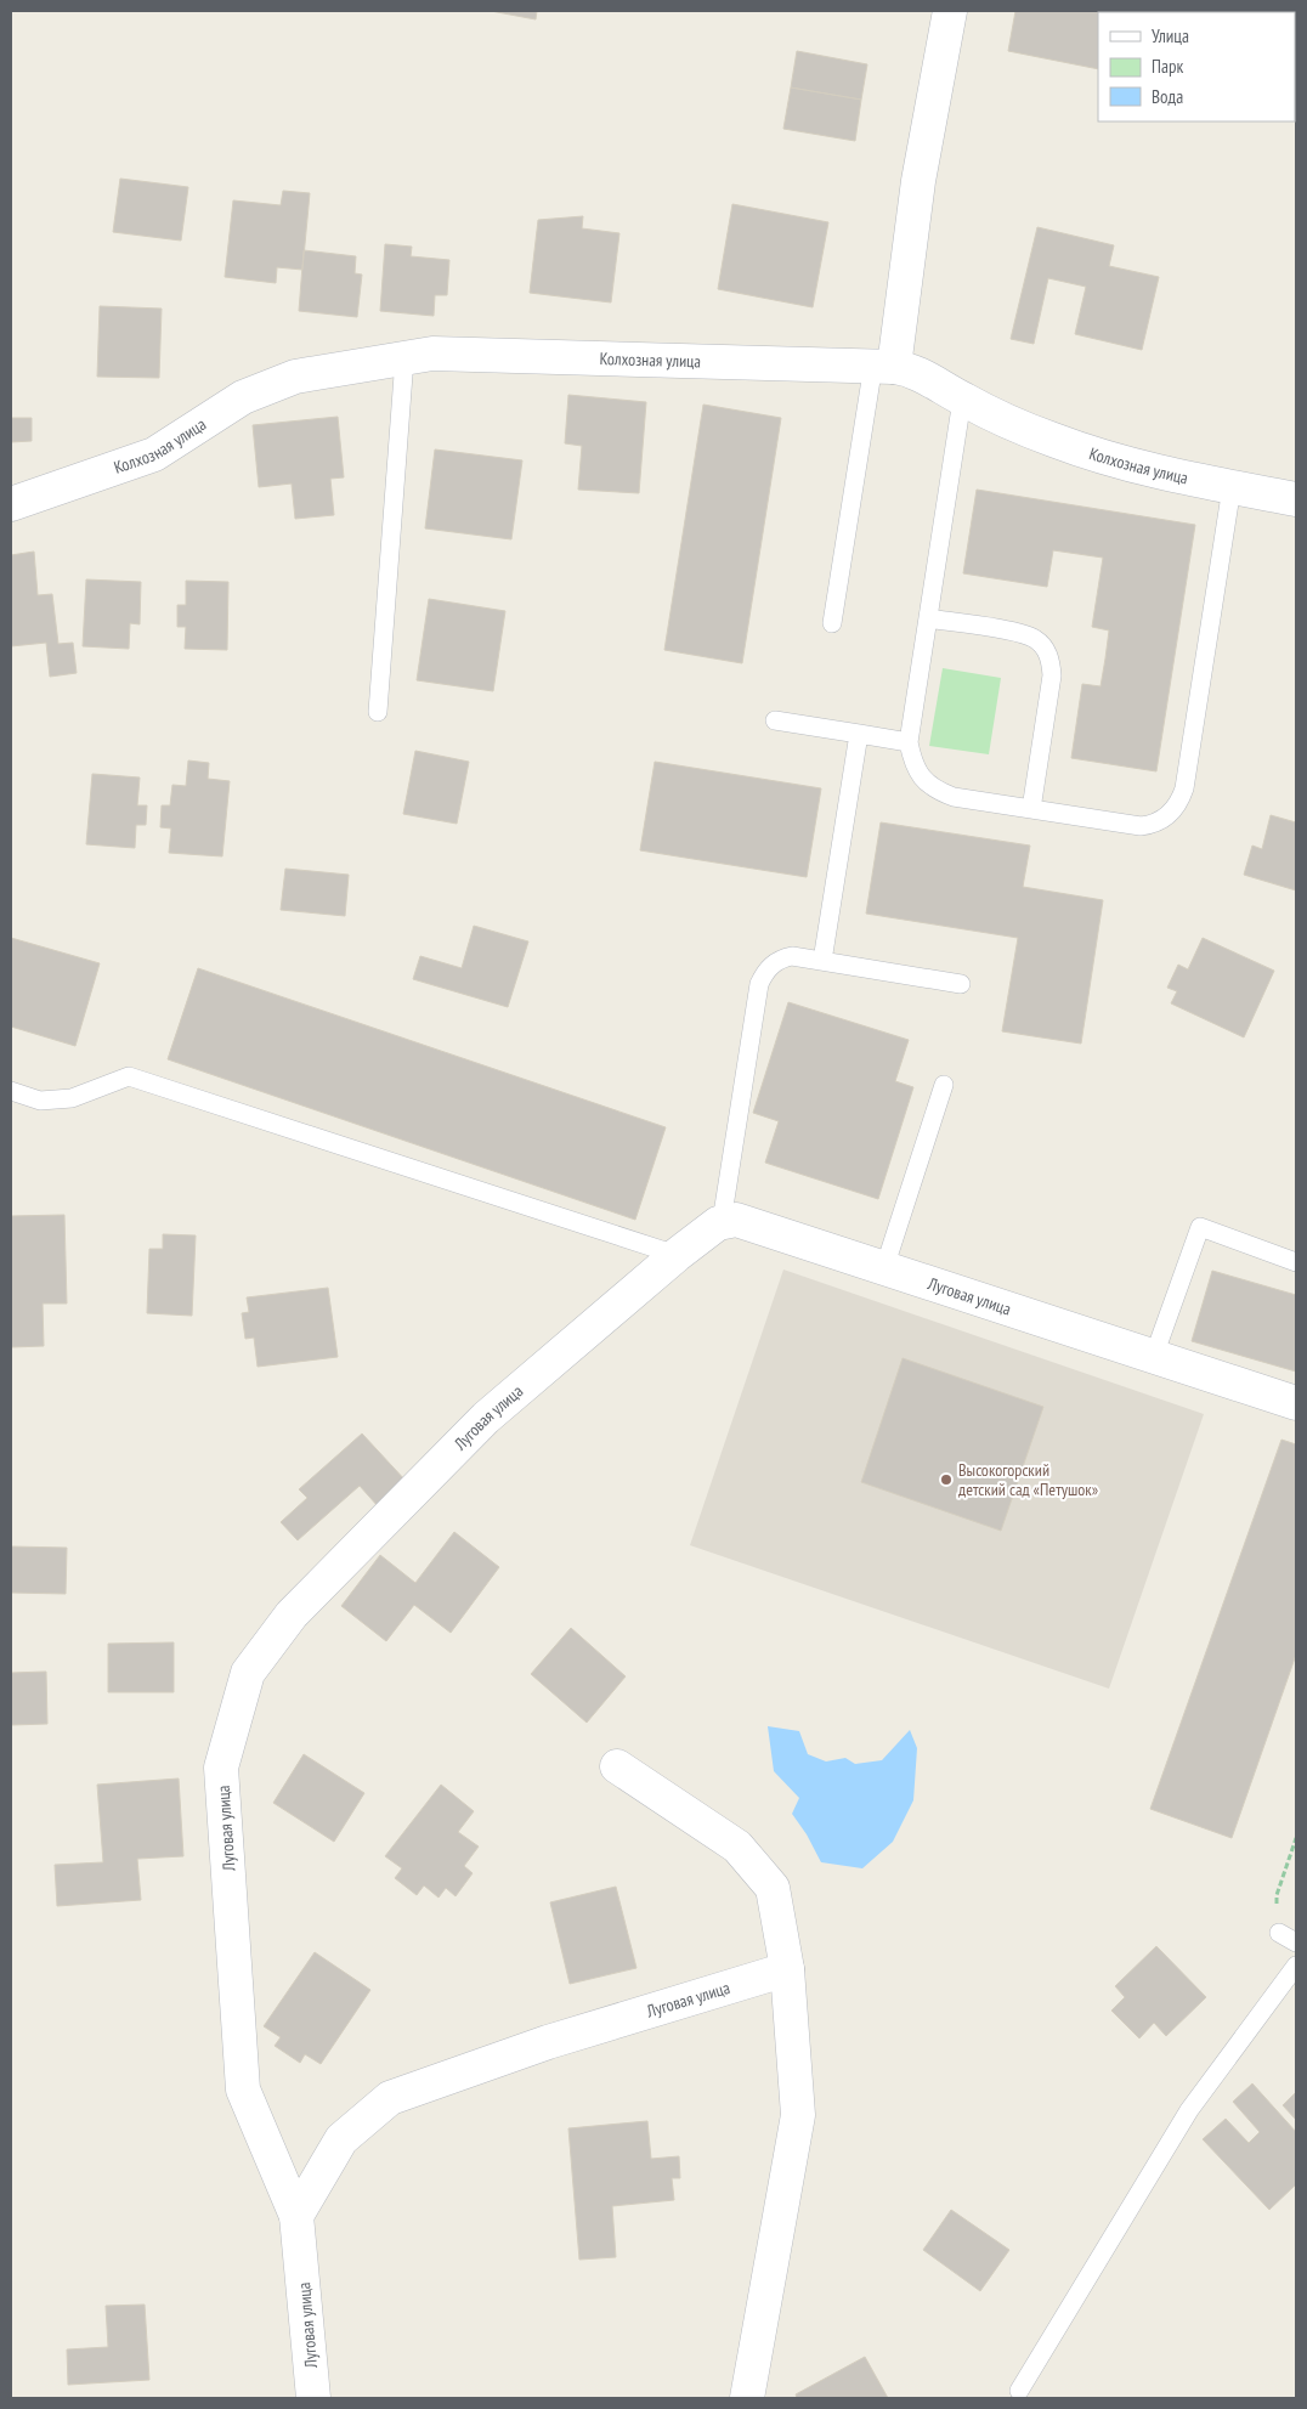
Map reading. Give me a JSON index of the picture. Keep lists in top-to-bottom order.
{
  "streets": {
    "street": ["Колхозная улица", "Луговая улица"]
  },
  "places": ["Высокогорский детский сад «Петушок»"],
  "legend": ["Улица", "Парк", "Вода"]
}
